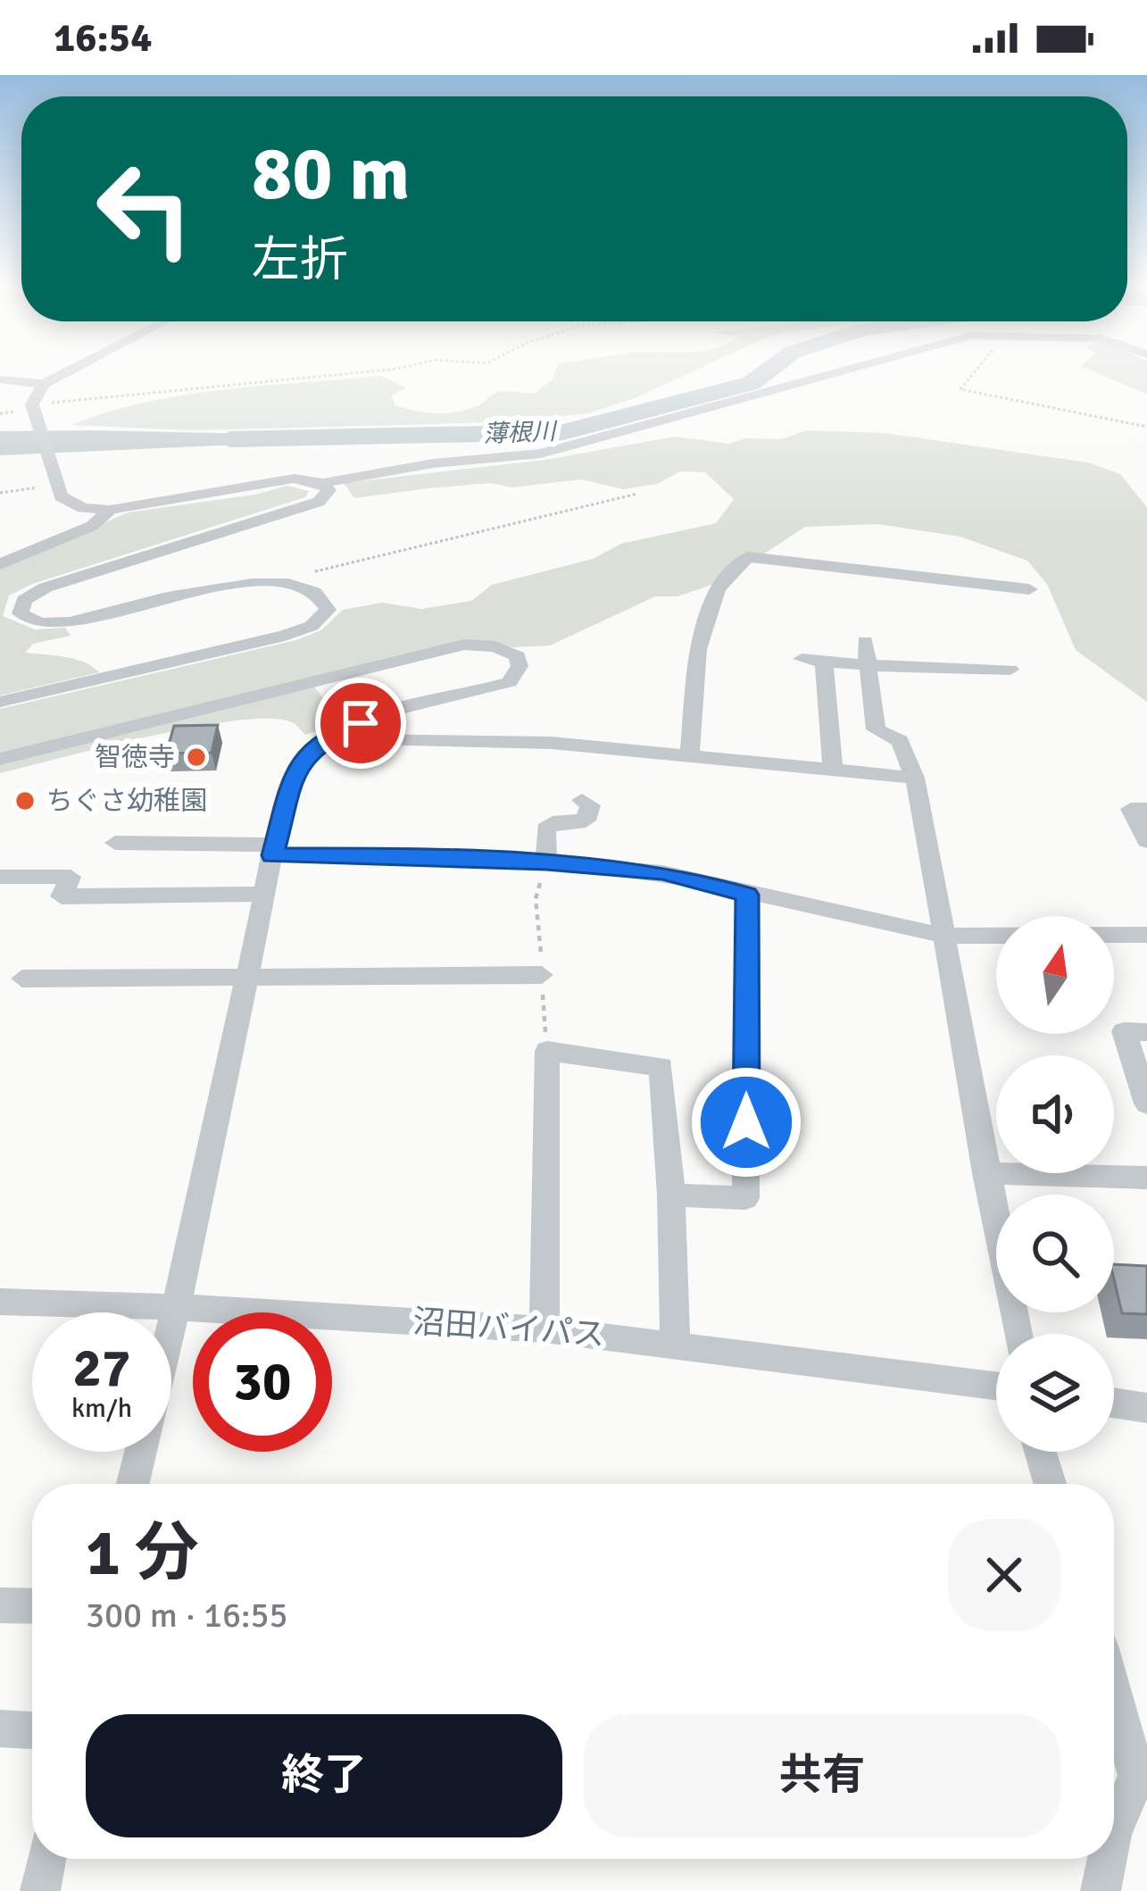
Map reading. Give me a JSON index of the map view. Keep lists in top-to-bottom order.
{
  "streets": {
    "street": ["沼田バイパス"]
  },
  "water": ["薄根川"],
  "places": ["智徳寺", "ちぐさ幼稚園"],
  "north": "top",
  "page": {
    "status": "16:54",
    "turn": ["80 m", "左折"],
    "speed": "27 km/h",
    "limit": "30",
    "heading": ["1 分", "300 m · 16:55"],
    "buttons": ["終了", "共有"]
  }
}
